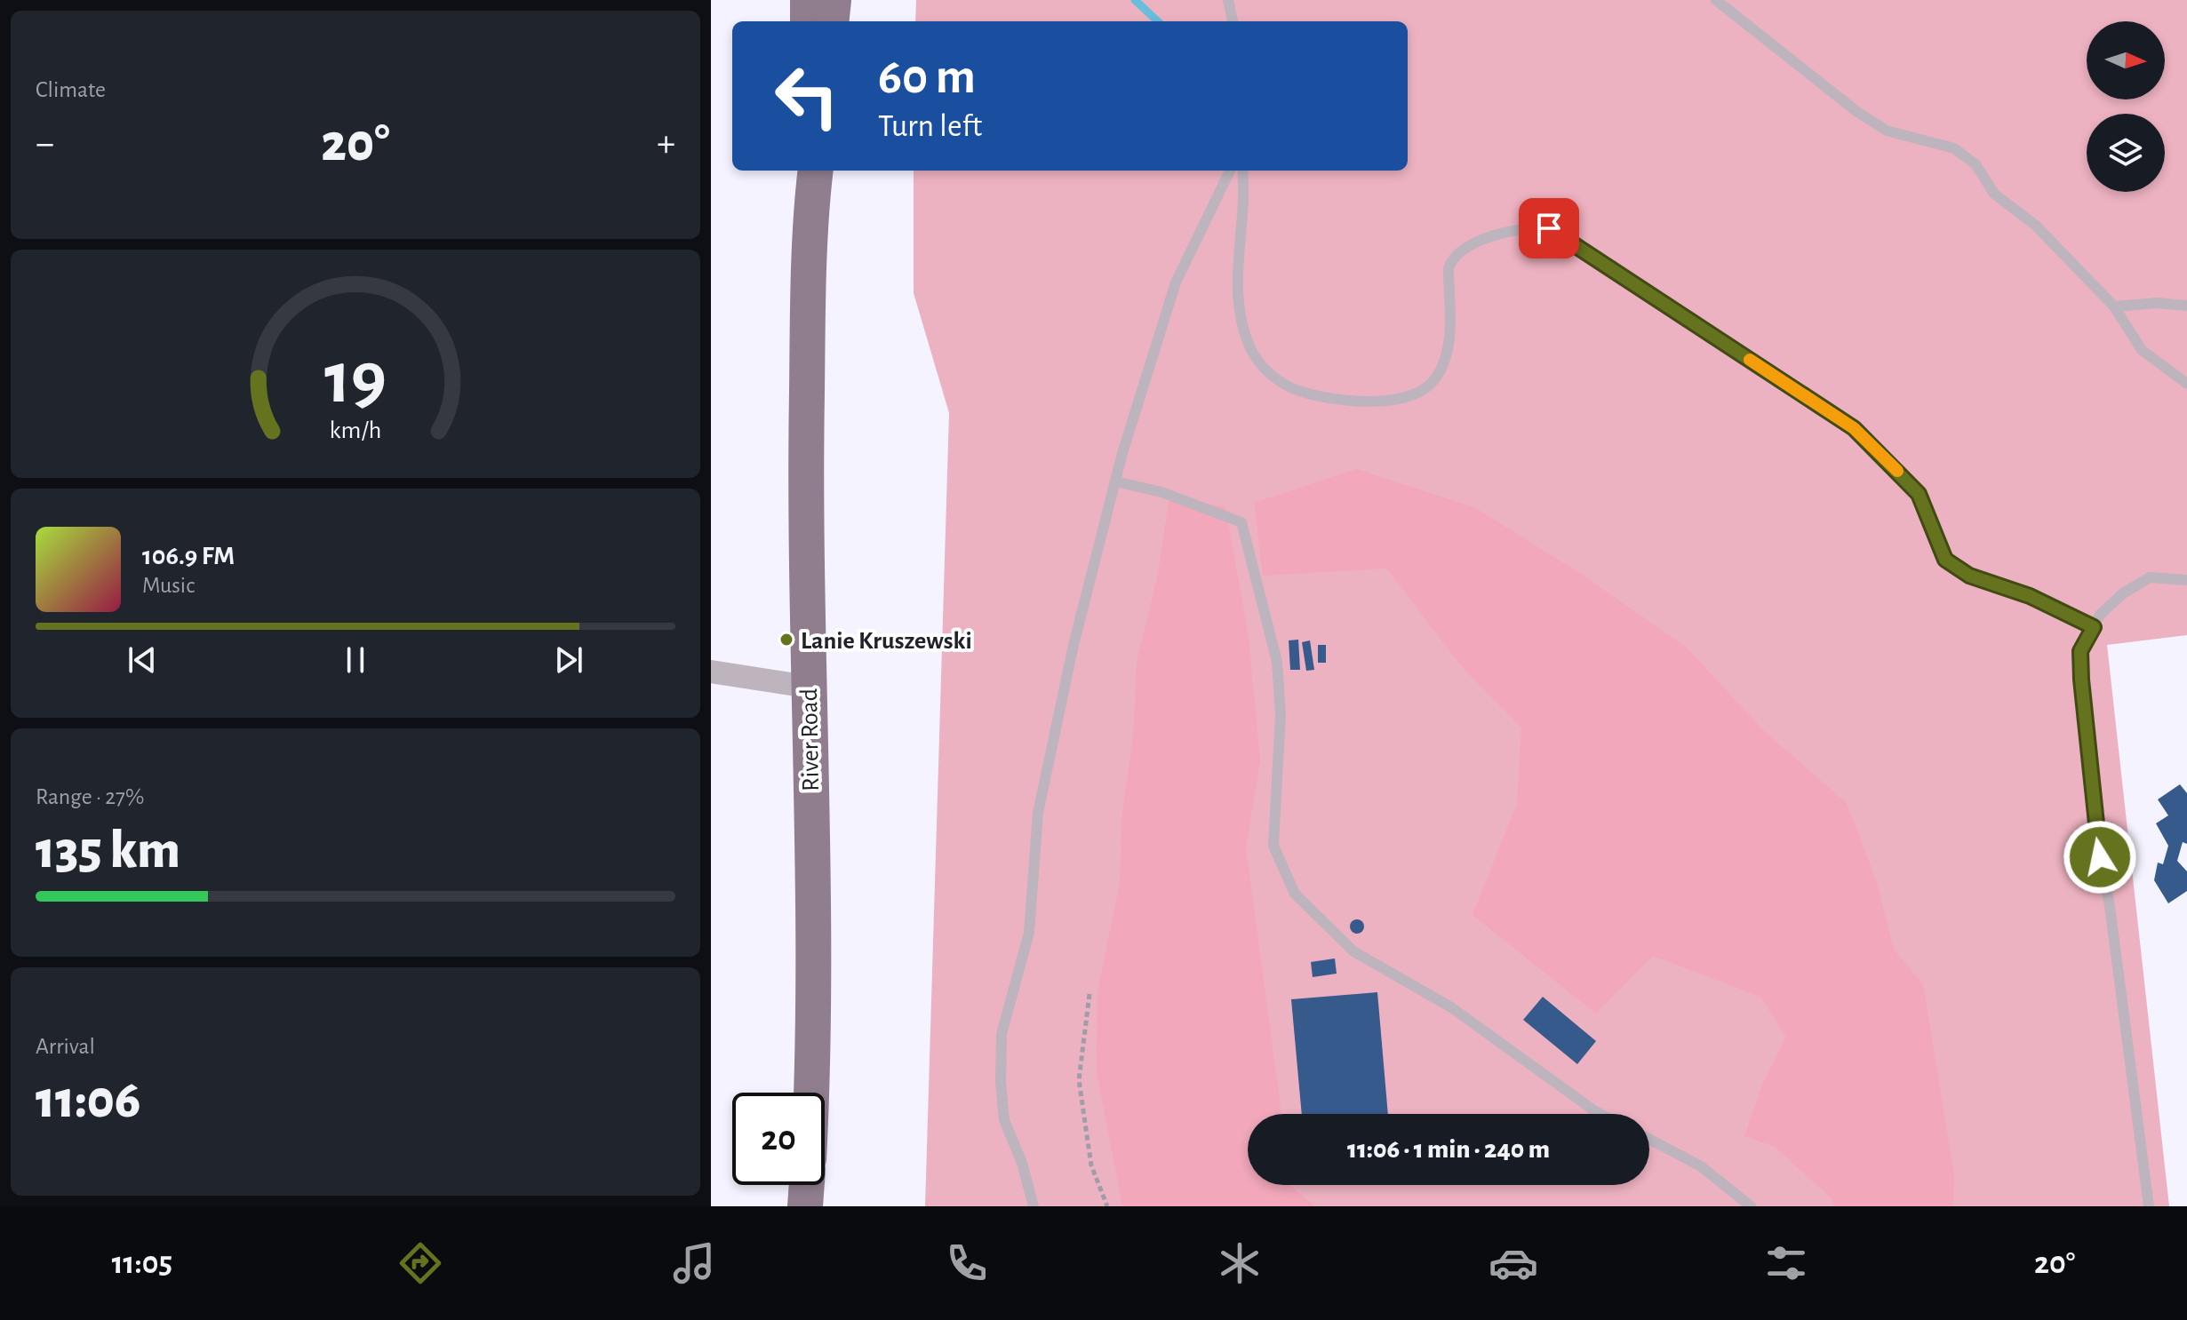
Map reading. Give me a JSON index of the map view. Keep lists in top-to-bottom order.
{
  "streets": {
    "main road": ["River Road"]
  },
  "places": ["Lanie Kruszewski"],
  "north": "right",
  "page": {
    "tile": [
      "Climate",
      ["Range · 27%", "135 km"],
      ["Arrival", "11:06"]
    ],
    "turn": ["60 m", "Turn left"],
    "heat": ["−", "20°", "+"],
    "song": ["106.9 FM", "Music"],
    "limit": "20",
    "trip": "11:06 · 1 min · 240 m",
    "tabs": ["11:05", "20°"],
    "gauge": ["19", "km/h"]
  }
}
